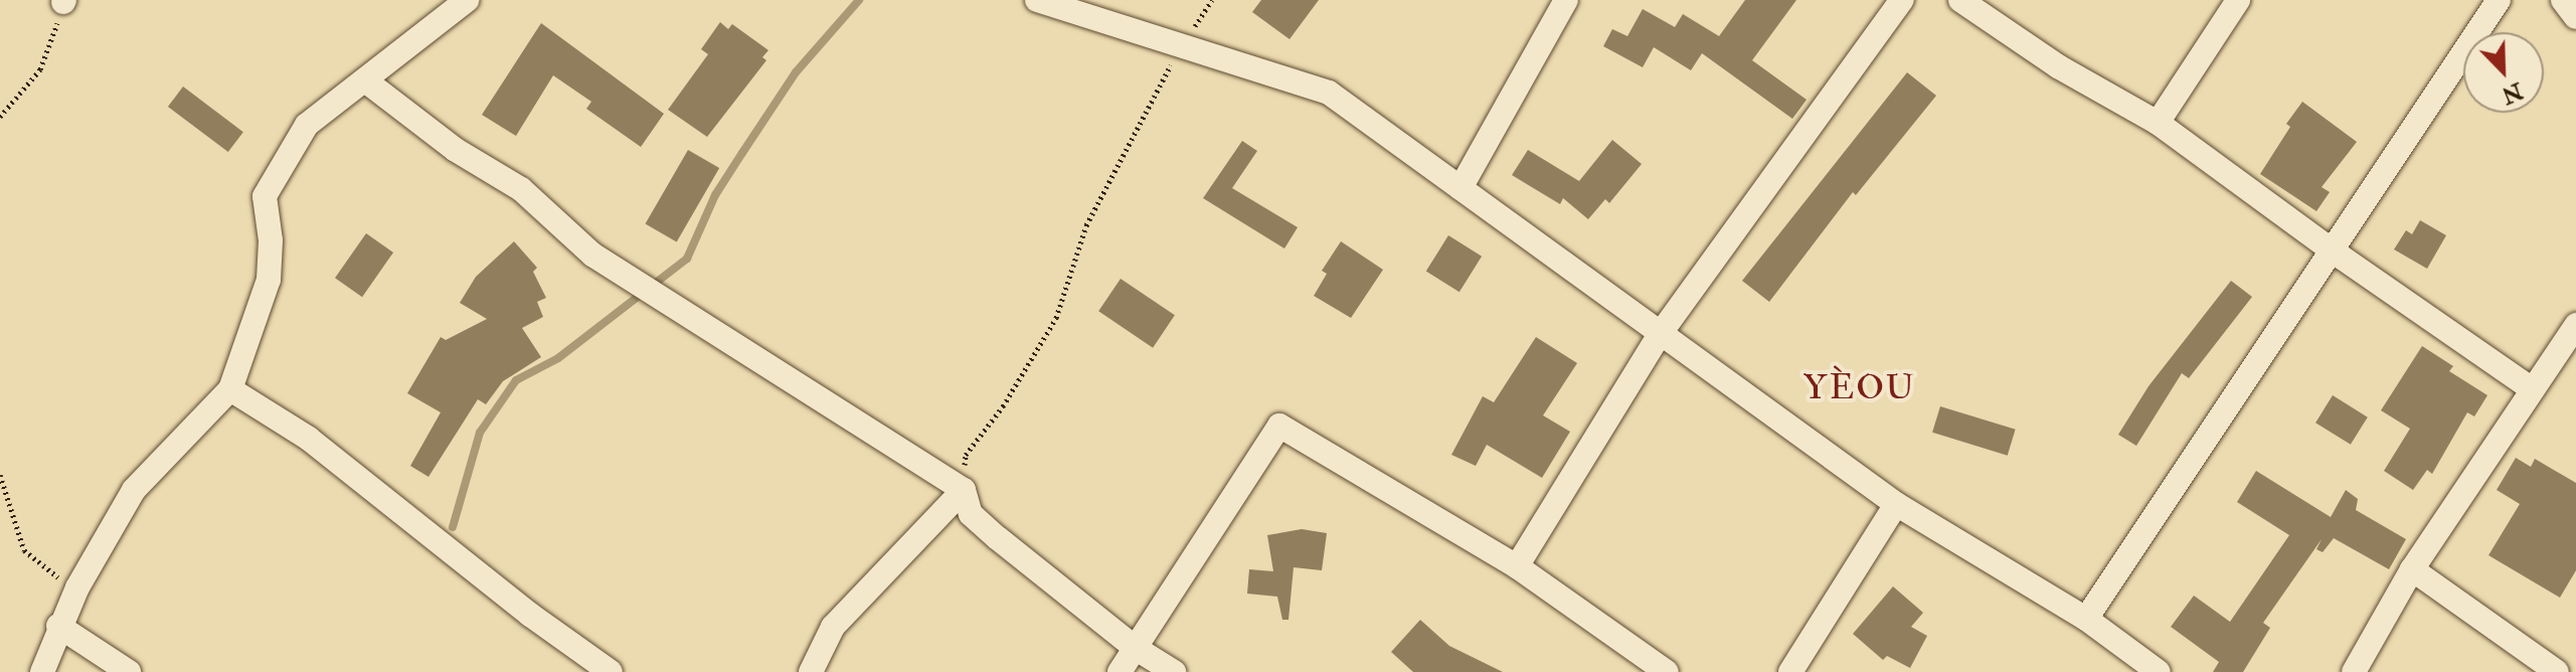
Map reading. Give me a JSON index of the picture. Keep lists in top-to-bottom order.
{
  "districts": ["YÈOU"],
  "north": "bottom right"
}
